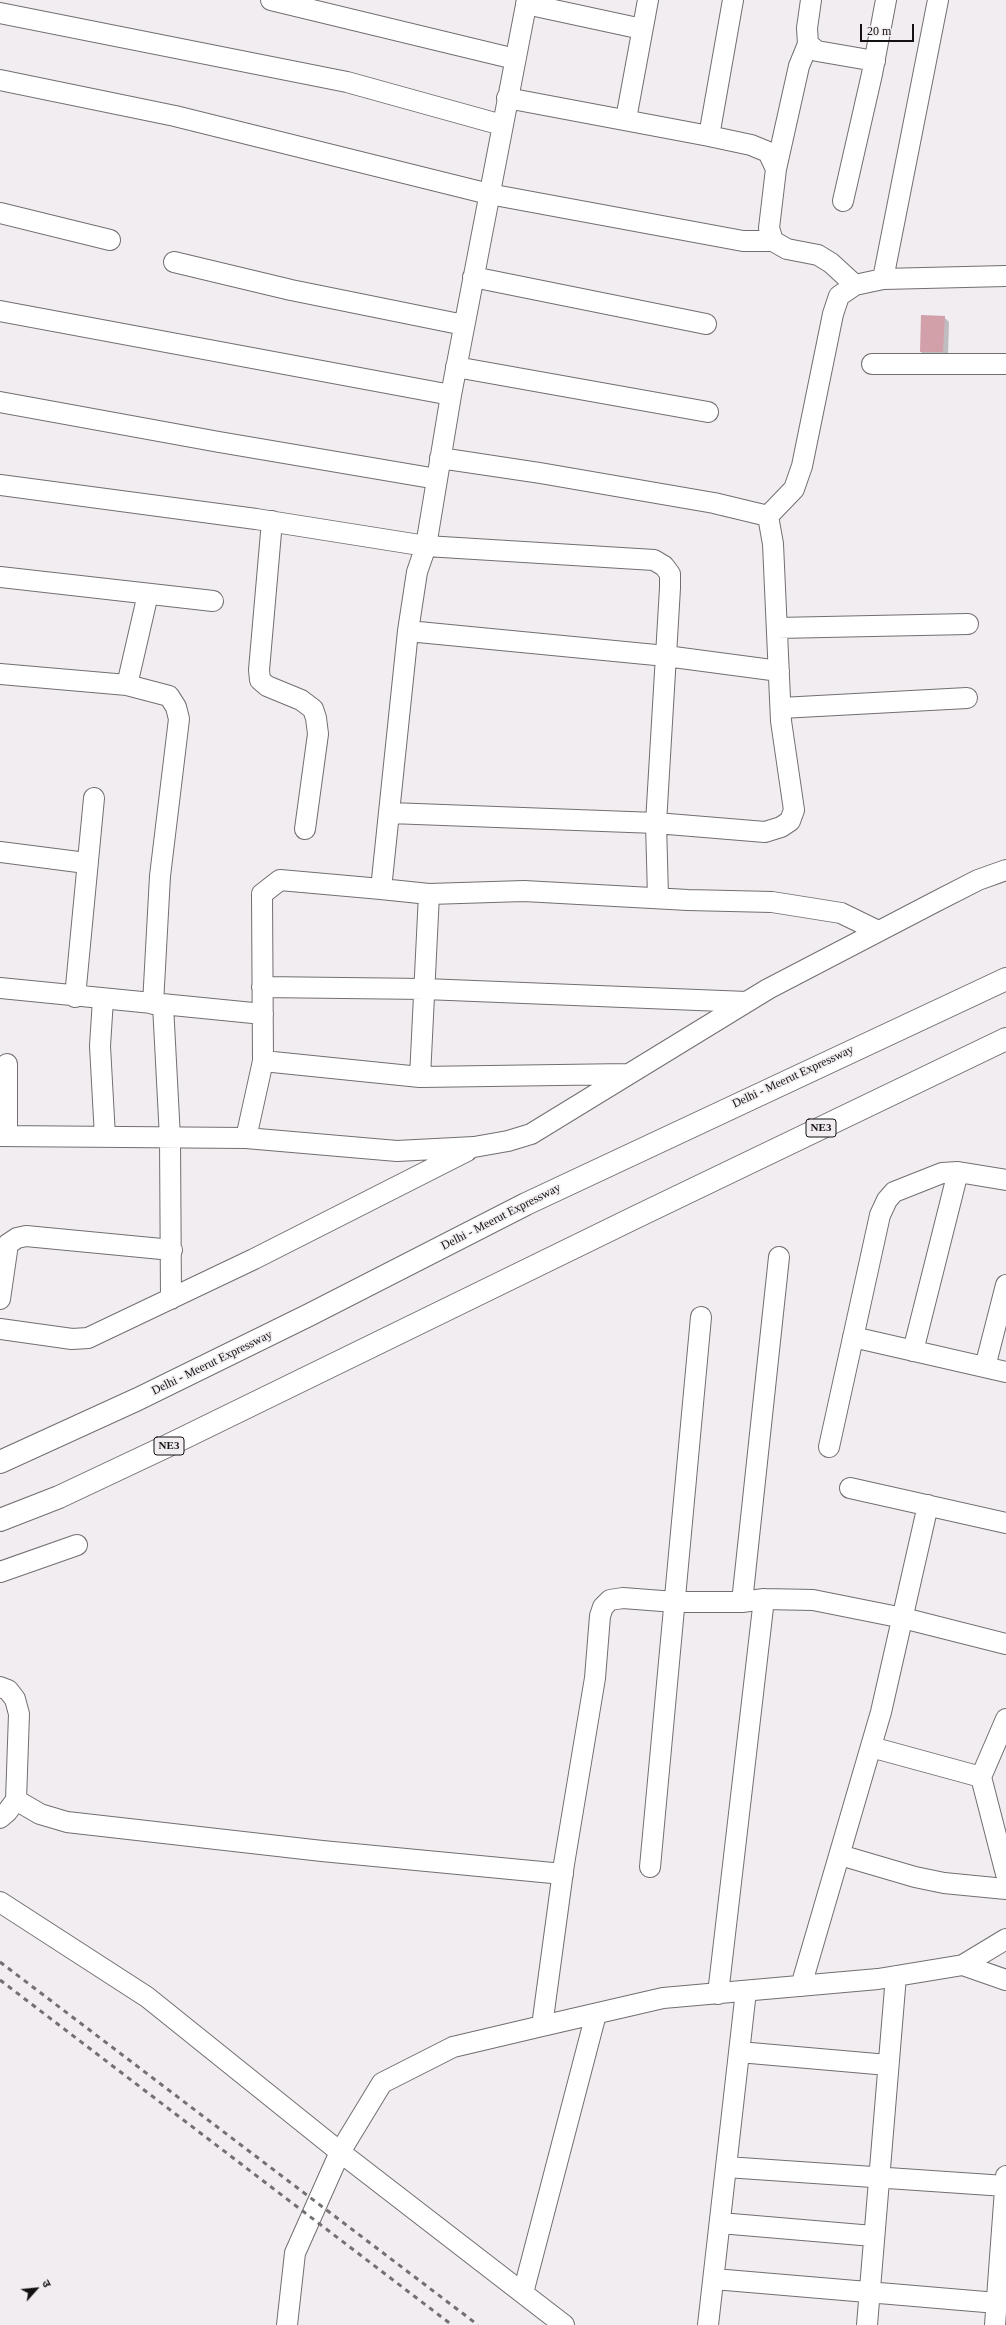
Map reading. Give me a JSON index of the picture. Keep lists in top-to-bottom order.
{
  "streets": {
    "highway": ["Delhi - Meerut Expressway", "NE3"]
  },
  "scale_bar": "20 m",
  "north": "top right"
}
